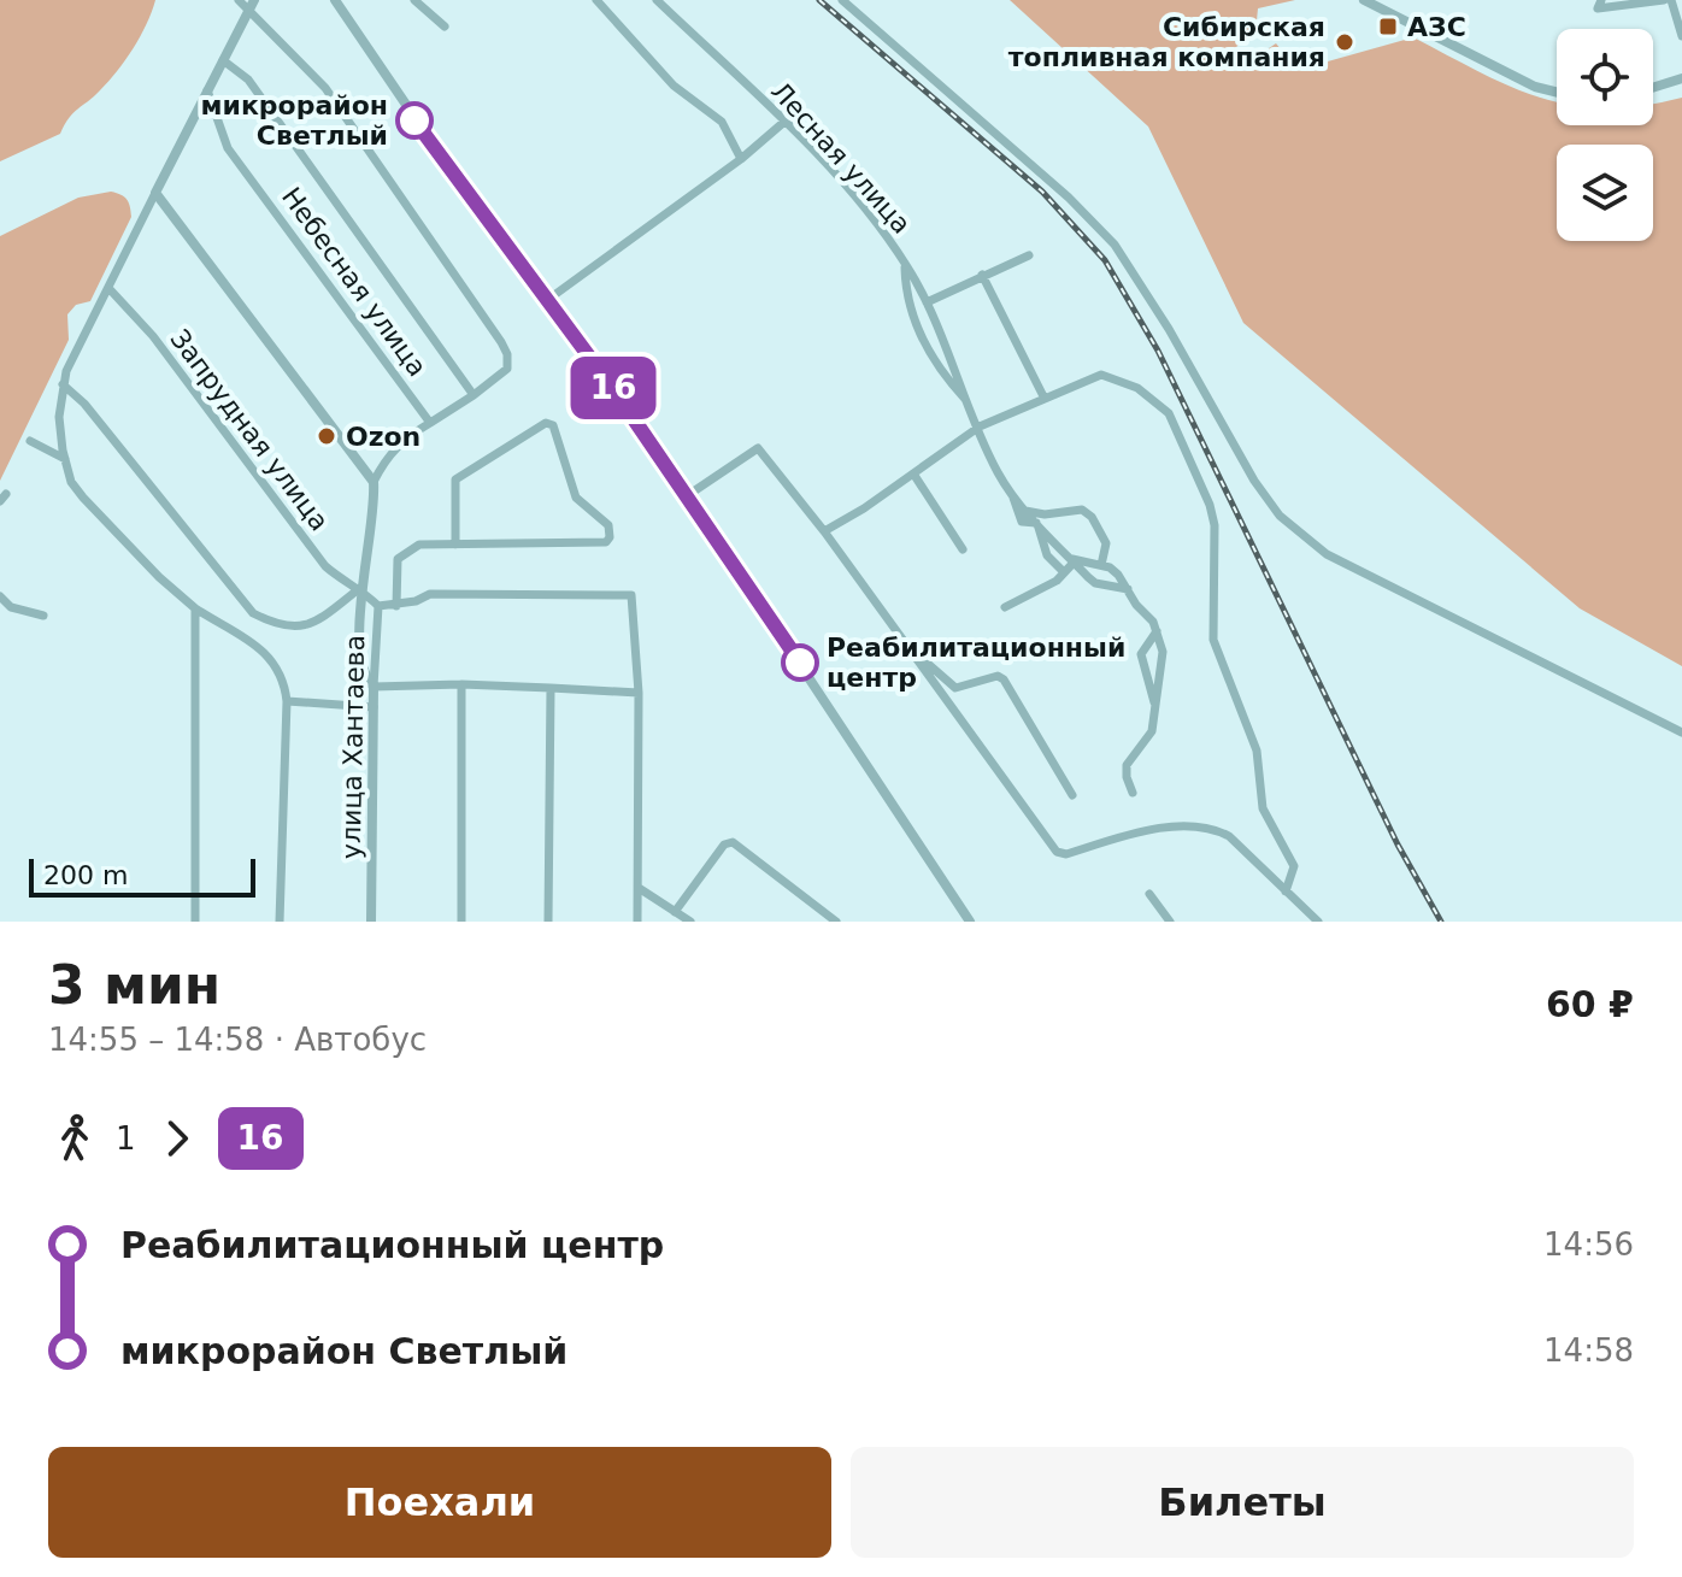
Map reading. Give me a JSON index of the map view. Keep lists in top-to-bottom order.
{
  "streets": {
    "street": [
      "Лесная улица",
      "Небесная улица",
      "Запрудная улица",
      "улица Хантаева"
    ]
  },
  "crossings": [
    ["Запрудная улица", "улица Хантаева"]
  ],
  "places": {
    "transit": ["АЗС"],
    "other": [
      "Сибирская топливная компания",
      "микрорайон Светлый",
      "Ozon",
      "Реабилитационный центр"
    ]
  },
  "lines": ["bus line 16"],
  "scale_bar": "200 m",
  "page": {
    "on_map": "16",
    "scale": "200 m",
    "heading": ["3 мин", "14:55 – 14:58 · Автобус", "60 ₽"],
    "legs": ["1", "16"],
    "list": [
      {
        "name": "Реабилитационный центр",
        "value": "14:56"
      },
      {
        "name": "микрорайон Светлый",
        "value": "14:58"
      }
    ],
    "buttons": ["Поехали", "Билеты"]
  }
}
